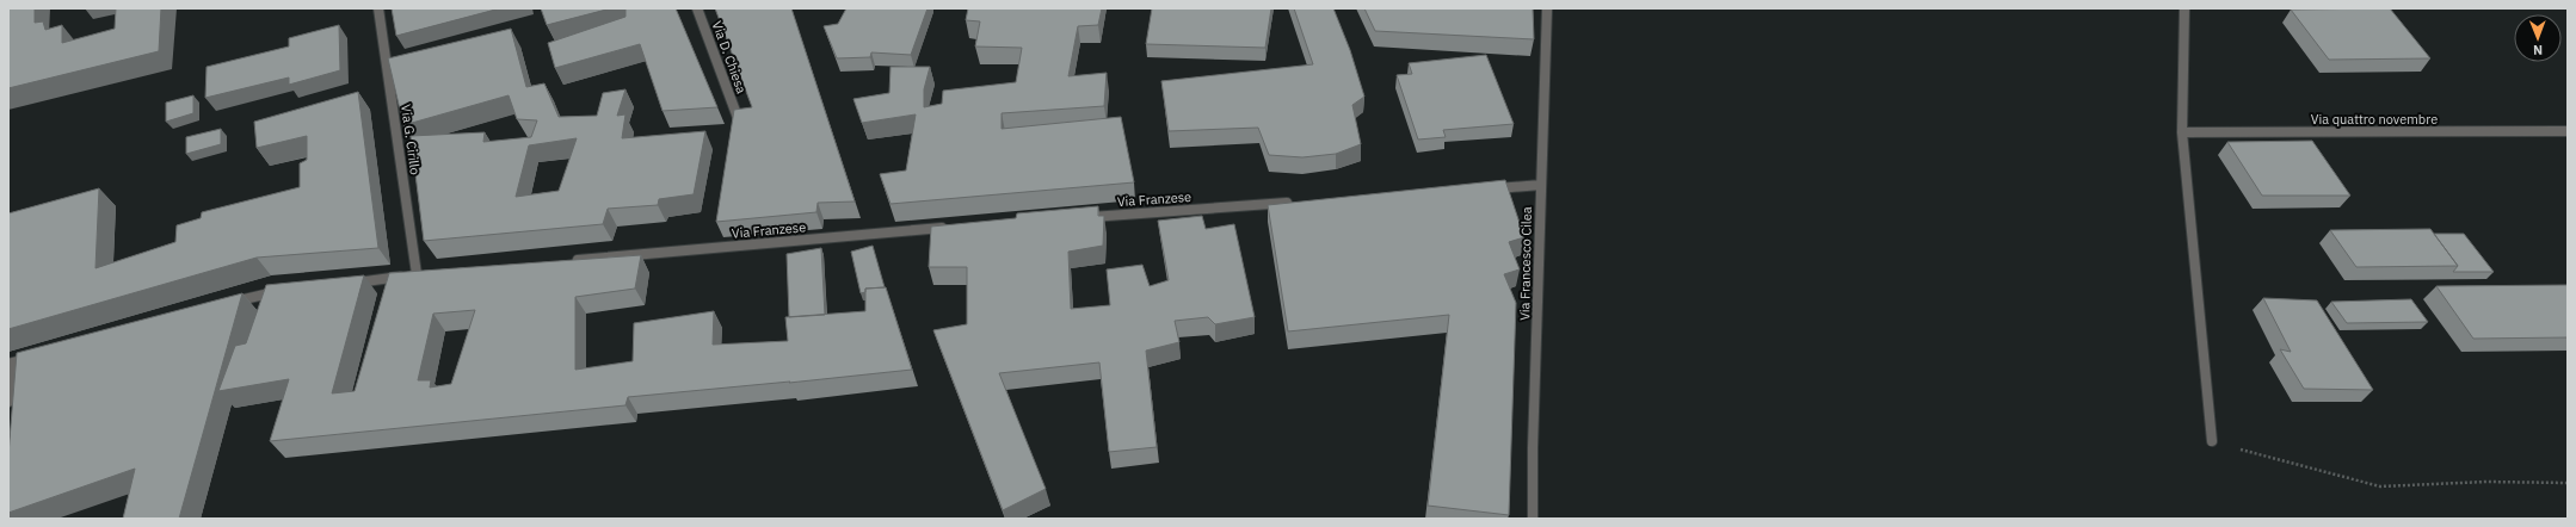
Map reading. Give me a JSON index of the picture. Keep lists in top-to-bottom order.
{
  "streets": {
    "street": [
      "Via D. Chiesa",
      "Via quattro novembre",
      "Via G. Cirillo",
      "Via Franzese",
      "Via Francesco Cilea"
    ]
  },
  "north": "bottom"
}
